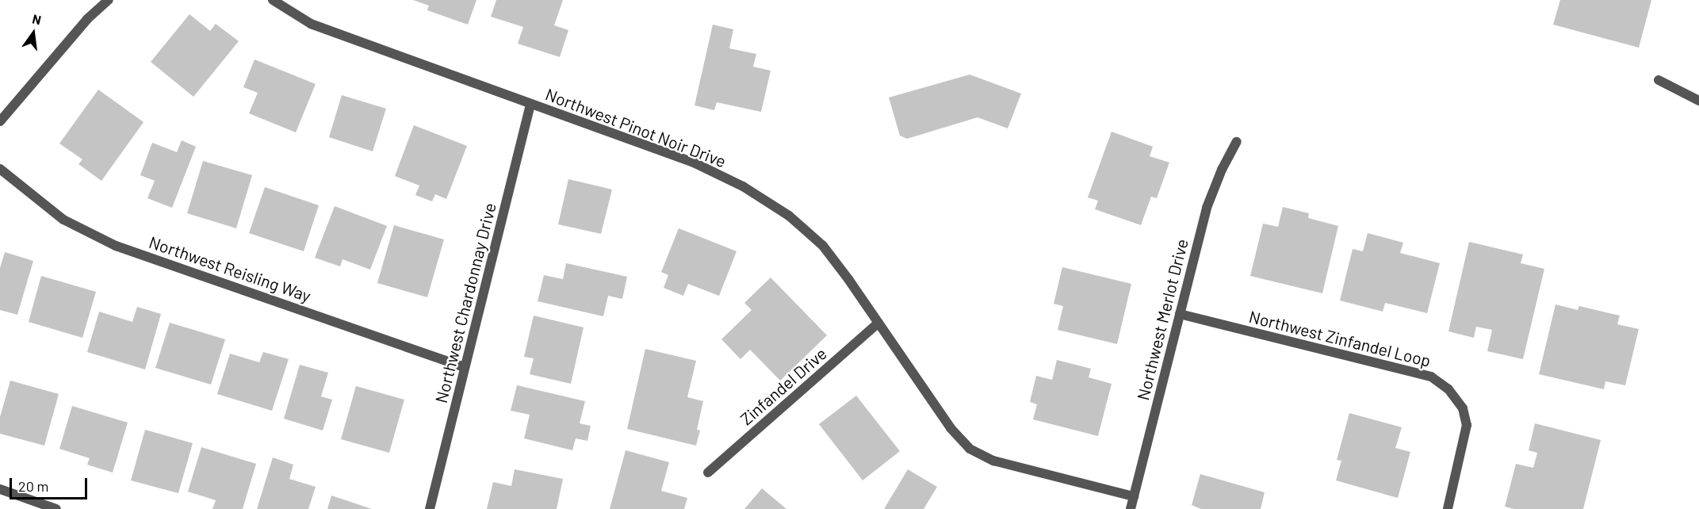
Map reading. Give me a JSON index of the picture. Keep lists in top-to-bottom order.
{
  "streets": {
    "street": [
      "Northwest Pinot Noir Drive",
      "Northwest Reisling Way",
      "Northwest Chardonnay Drive",
      "Northwest Merlot Drive",
      "Northwest Zinfandel Loop",
      "Zinfandel Drive"
    ]
  },
  "crossings": [
    ["Northwest Pinot Noir Drive", "Northwest Chardonnay Drive"],
    ["Northwest Pinot Noir Drive", "Northwest Merlot Drive"],
    ["Northwest Pinot Noir Drive", "Zinfandel Drive"],
    ["Northwest Reisling Way", "Northwest Chardonnay Drive"],
    ["Northwest Merlot Drive", "Northwest Zinfandel Loop"]
  ],
  "scale_bar": "20 m",
  "north": "top"
}
